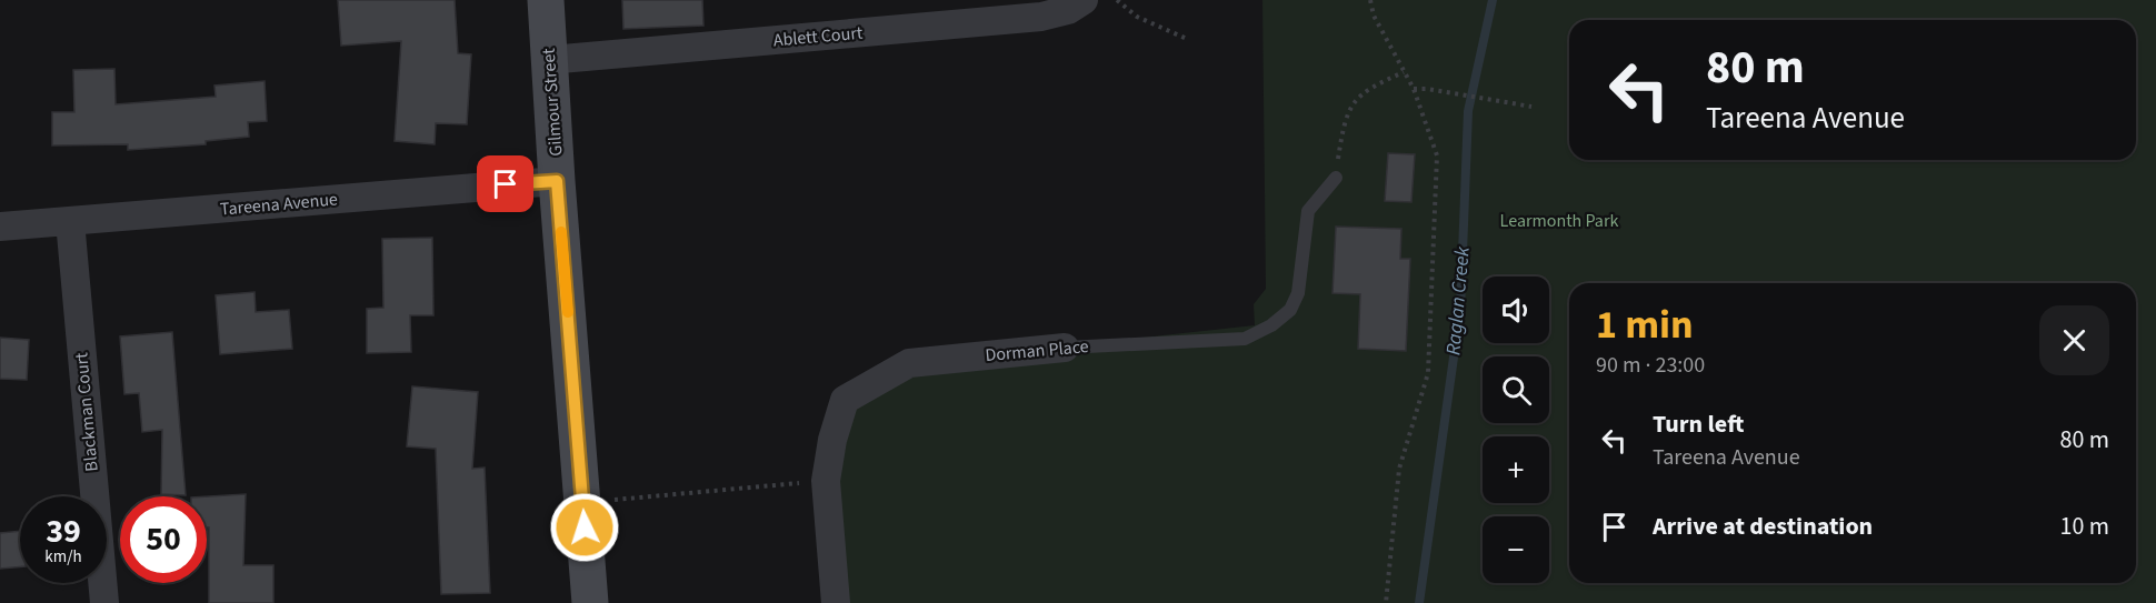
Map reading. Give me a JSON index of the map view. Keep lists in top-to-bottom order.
{
  "streets": {
    "main road": ["Gilmour Street"],
    "street": [
      "Ablett Court",
      "Tareena Avenue",
      "Dorman Place",
      "Blackman Court"
    ]
  },
  "crossings": [
    ["Ablett Court", "Gilmour Street"],
    ["Gilmour Street", "Tareena Avenue"],
    ["Tareena Avenue", "Blackman Court"]
  ],
  "water": ["Raglan Creek"],
  "parks": ["Learmonth Park"],
  "page": {
    "turn": ["80 m", "Tareena Avenue"],
    "map_buttons": ["+", "−"],
    "heading": ["1 min", "90 m · 23:00"],
    "list": [
      {
        "name": "Turn left",
        "note": "Tareena Avenue",
        "value": "80 m"
      },
      {
        "name": "Arrive at destination",
        "value": "10 m"
      }
    ],
    "speed": "39 km/h",
    "limit": "50"
  }
}
